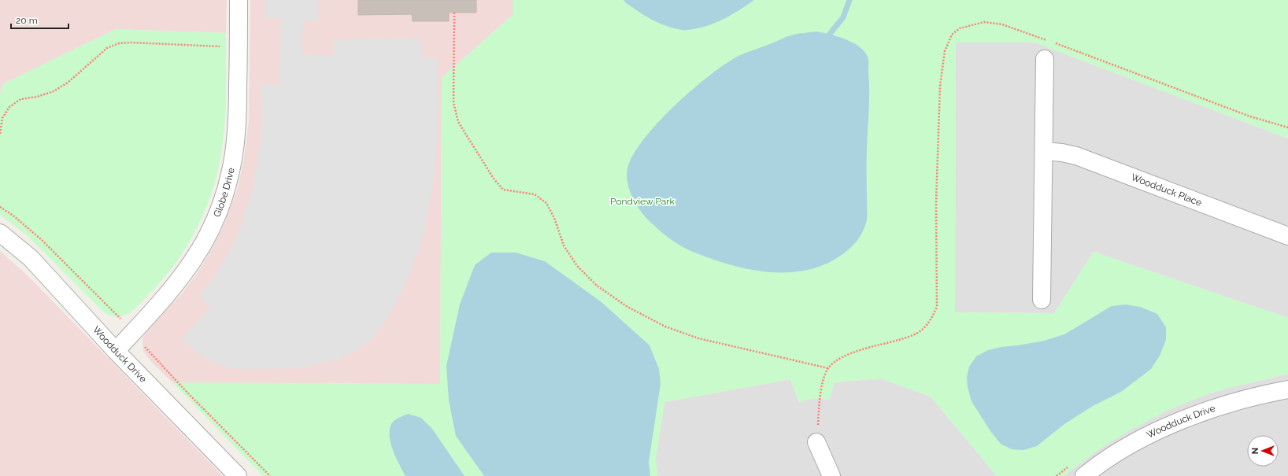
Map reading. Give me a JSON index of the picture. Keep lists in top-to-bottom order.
{
  "streets": {
    "street": ["Woodduck Place", "Globe Drive", "Woodduck Drive"]
  },
  "crossings": [
    ["Globe Drive", "Woodduck Drive"]
  ],
  "parks": ["Pondview Park"],
  "scale_bar": "20 m",
  "north": "left"
}
